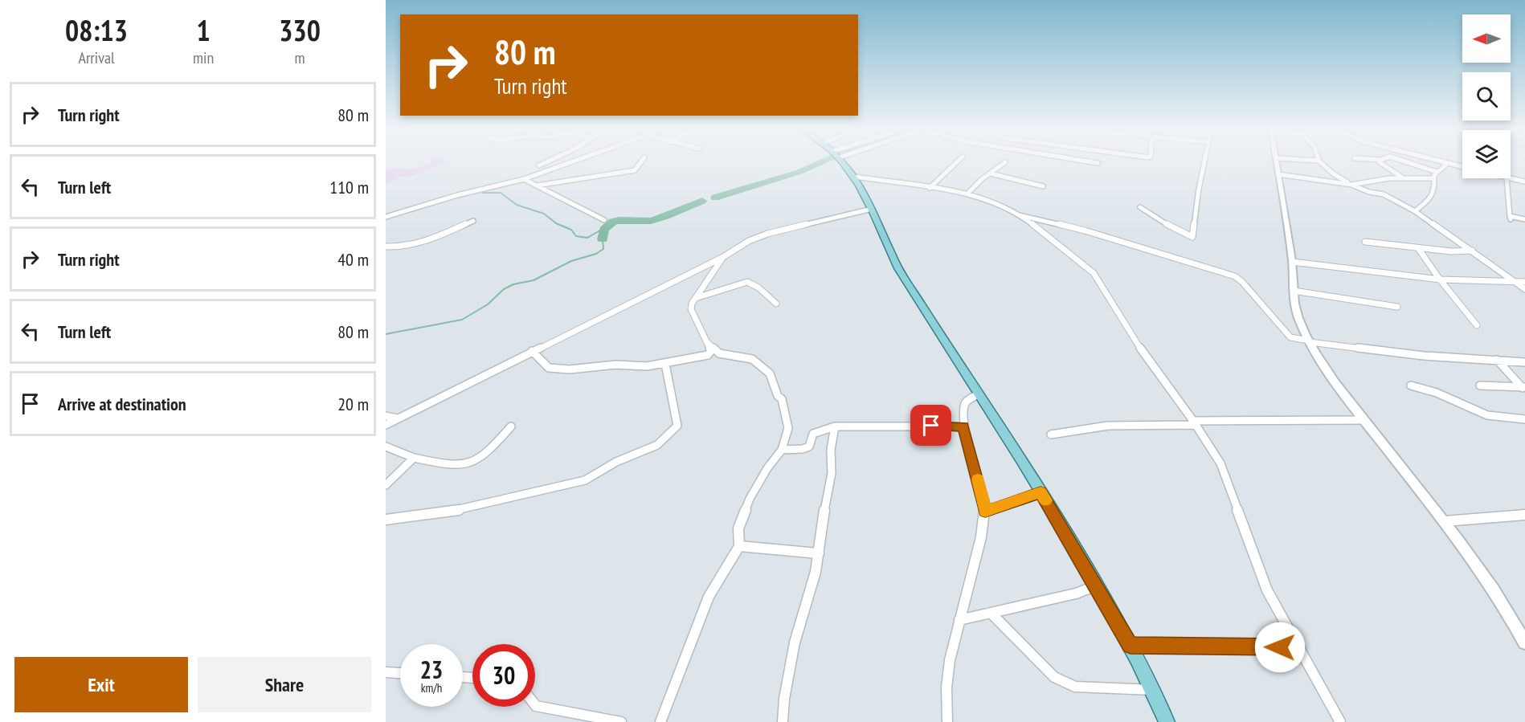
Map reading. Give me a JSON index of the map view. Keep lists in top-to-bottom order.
{
  "north": "left",
  "page": {
    "eta": [
      "08:13",
      "Arrival",
      "1",
      "min",
      "330",
      "m"
    ],
    "turn": ["80 m", "Turn right"],
    "list": [
      {
        "name": "Turn right",
        "value": "80 m"
      },
      {
        "name": "Turn left",
        "value": "110 m"
      },
      {
        "name": "Turn right",
        "value": "40 m"
      },
      {
        "name": "Turn left",
        "value": "80 m"
      },
      {
        "name": "Arrive at destination",
        "value": "20 m"
      }
    ],
    "speed": "23 km/h",
    "limit": "30",
    "buttons": ["Exit", "Share"]
  }
}
